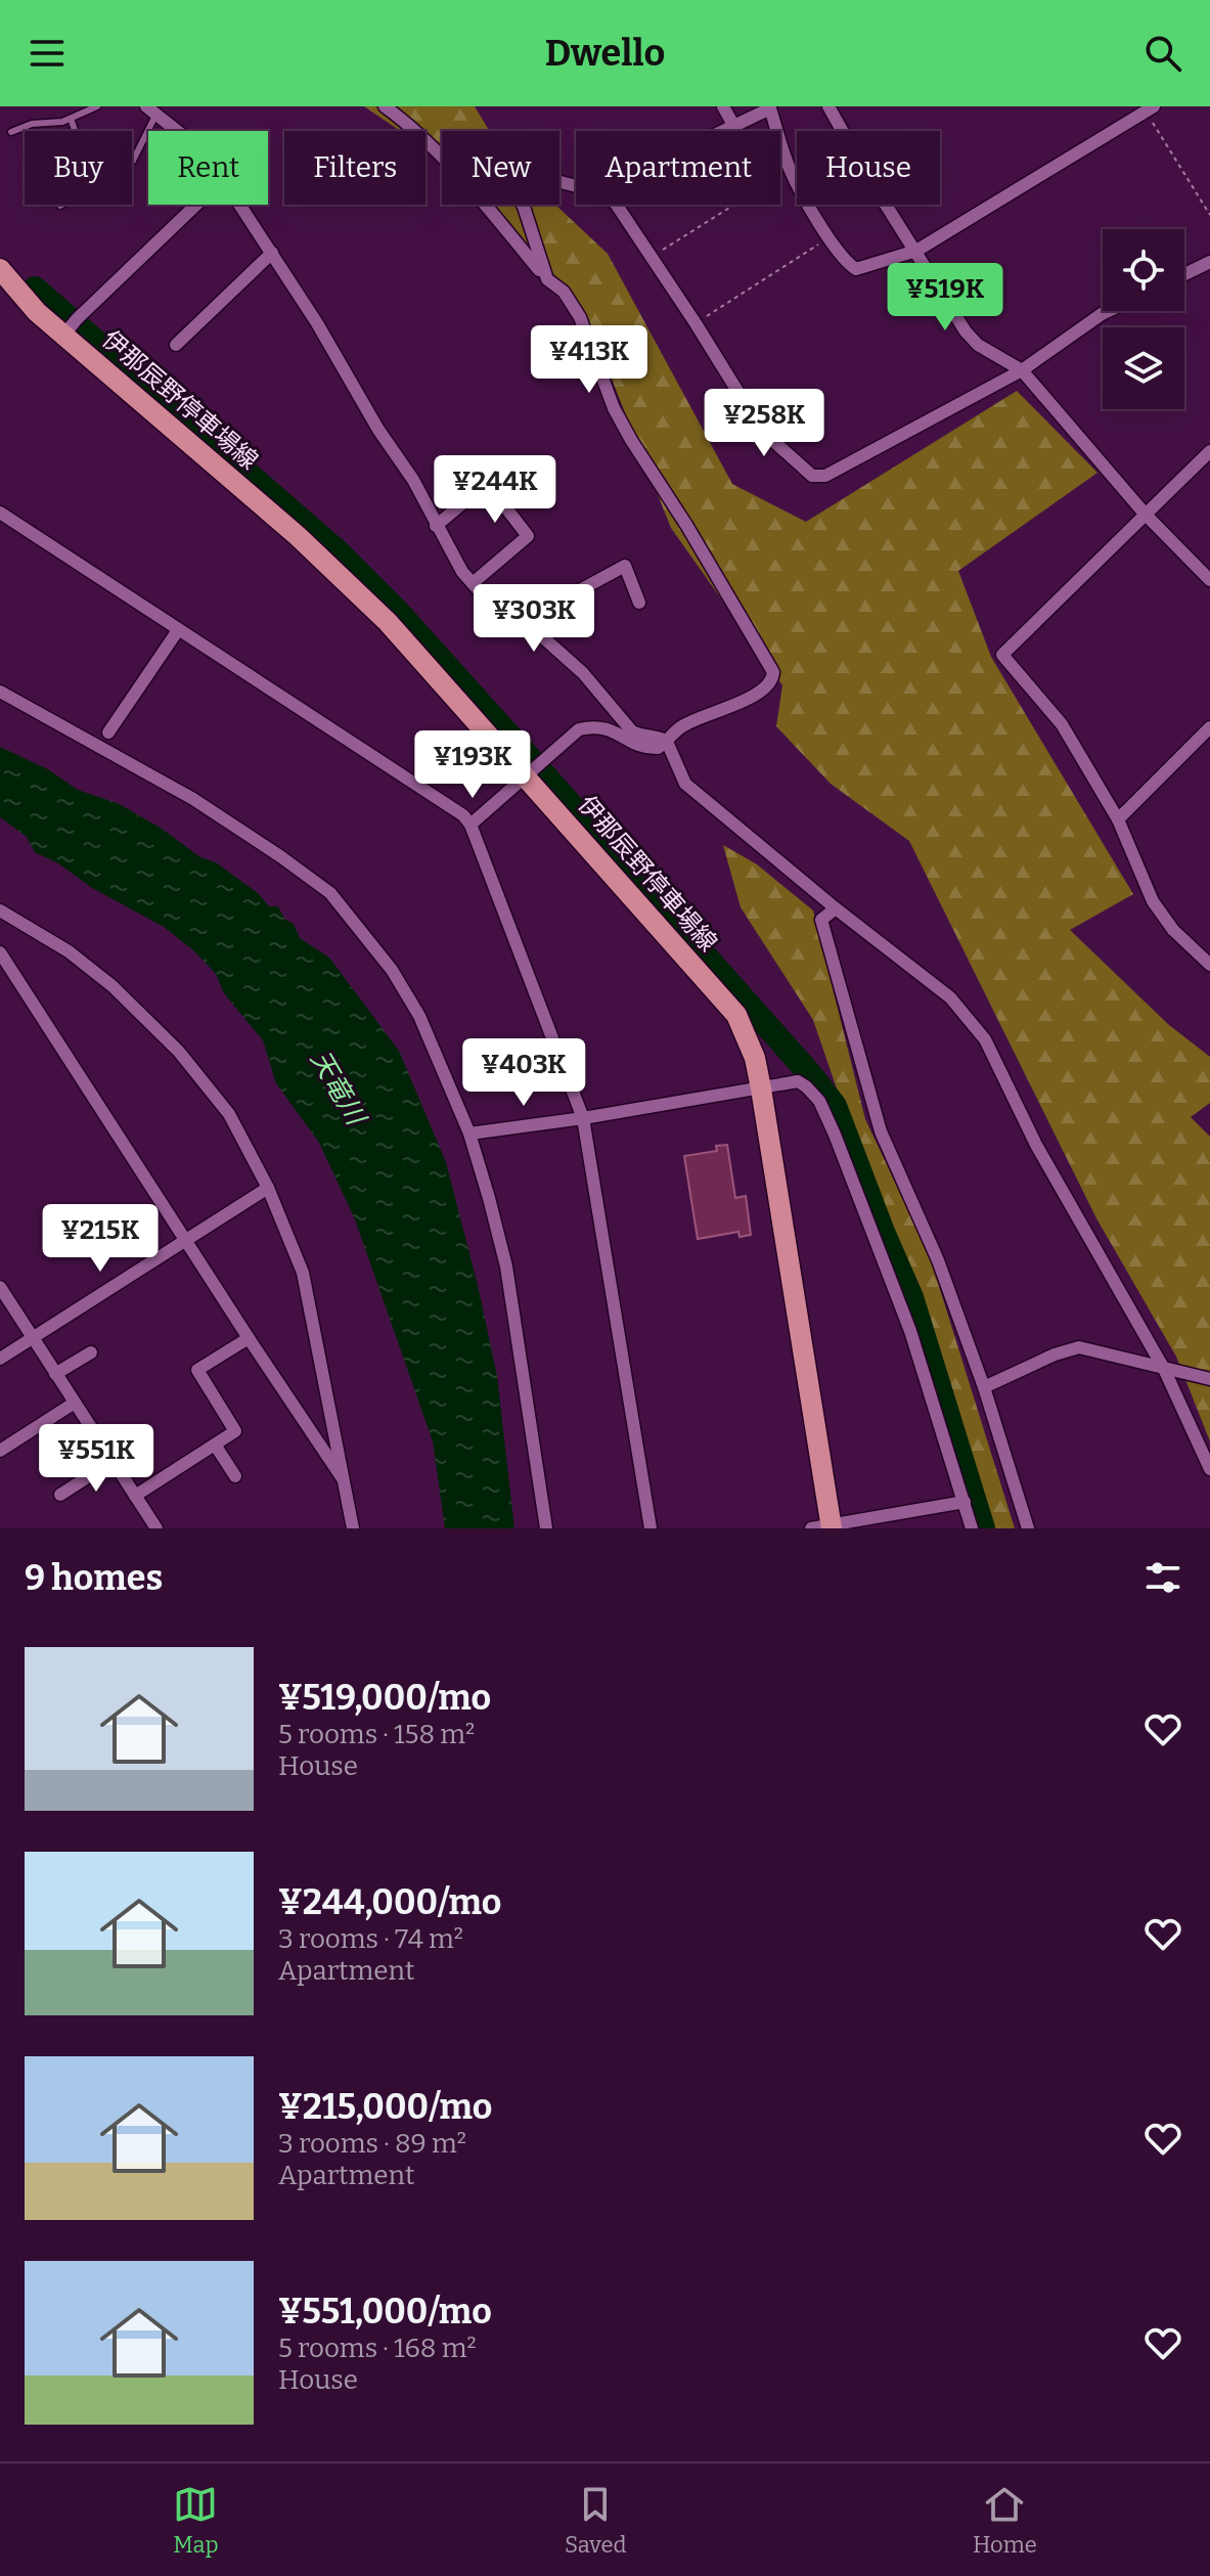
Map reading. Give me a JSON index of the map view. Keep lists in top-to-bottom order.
{
  "streets": {
    "main road": ["伊那辰野停車場線"]
  },
  "water": ["天竜川"],
  "page": {
    "header": "Dwello",
    "chip": [
      "Buy",
      "Rent",
      "Filters",
      "New",
      "Apartment",
      "House"
    ],
    "price": [
      "¥519K",
      "¥413K",
      "¥258K",
      "¥244K",
      "¥303K",
      "¥193K",
      "¥403K",
      "¥215K",
      "¥551K"
    ],
    "heading": "9 homes",
    "list": [
      {
        "name": "¥519,000/mo",
        "note": "5 rooms · 158 m² · House"
      },
      {
        "name": "¥244,000/mo",
        "note": "3 rooms · 74 m² · Apartment"
      },
      {
        "name": "¥215,000/mo",
        "note": "3 rooms · 89 m² · Apartment"
      },
      {
        "name": "¥551,000/mo",
        "note": "5 rooms · 168 m² · House"
      }
    ],
    "tabs": ["Map", "Saved", "Home"]
  }
}
